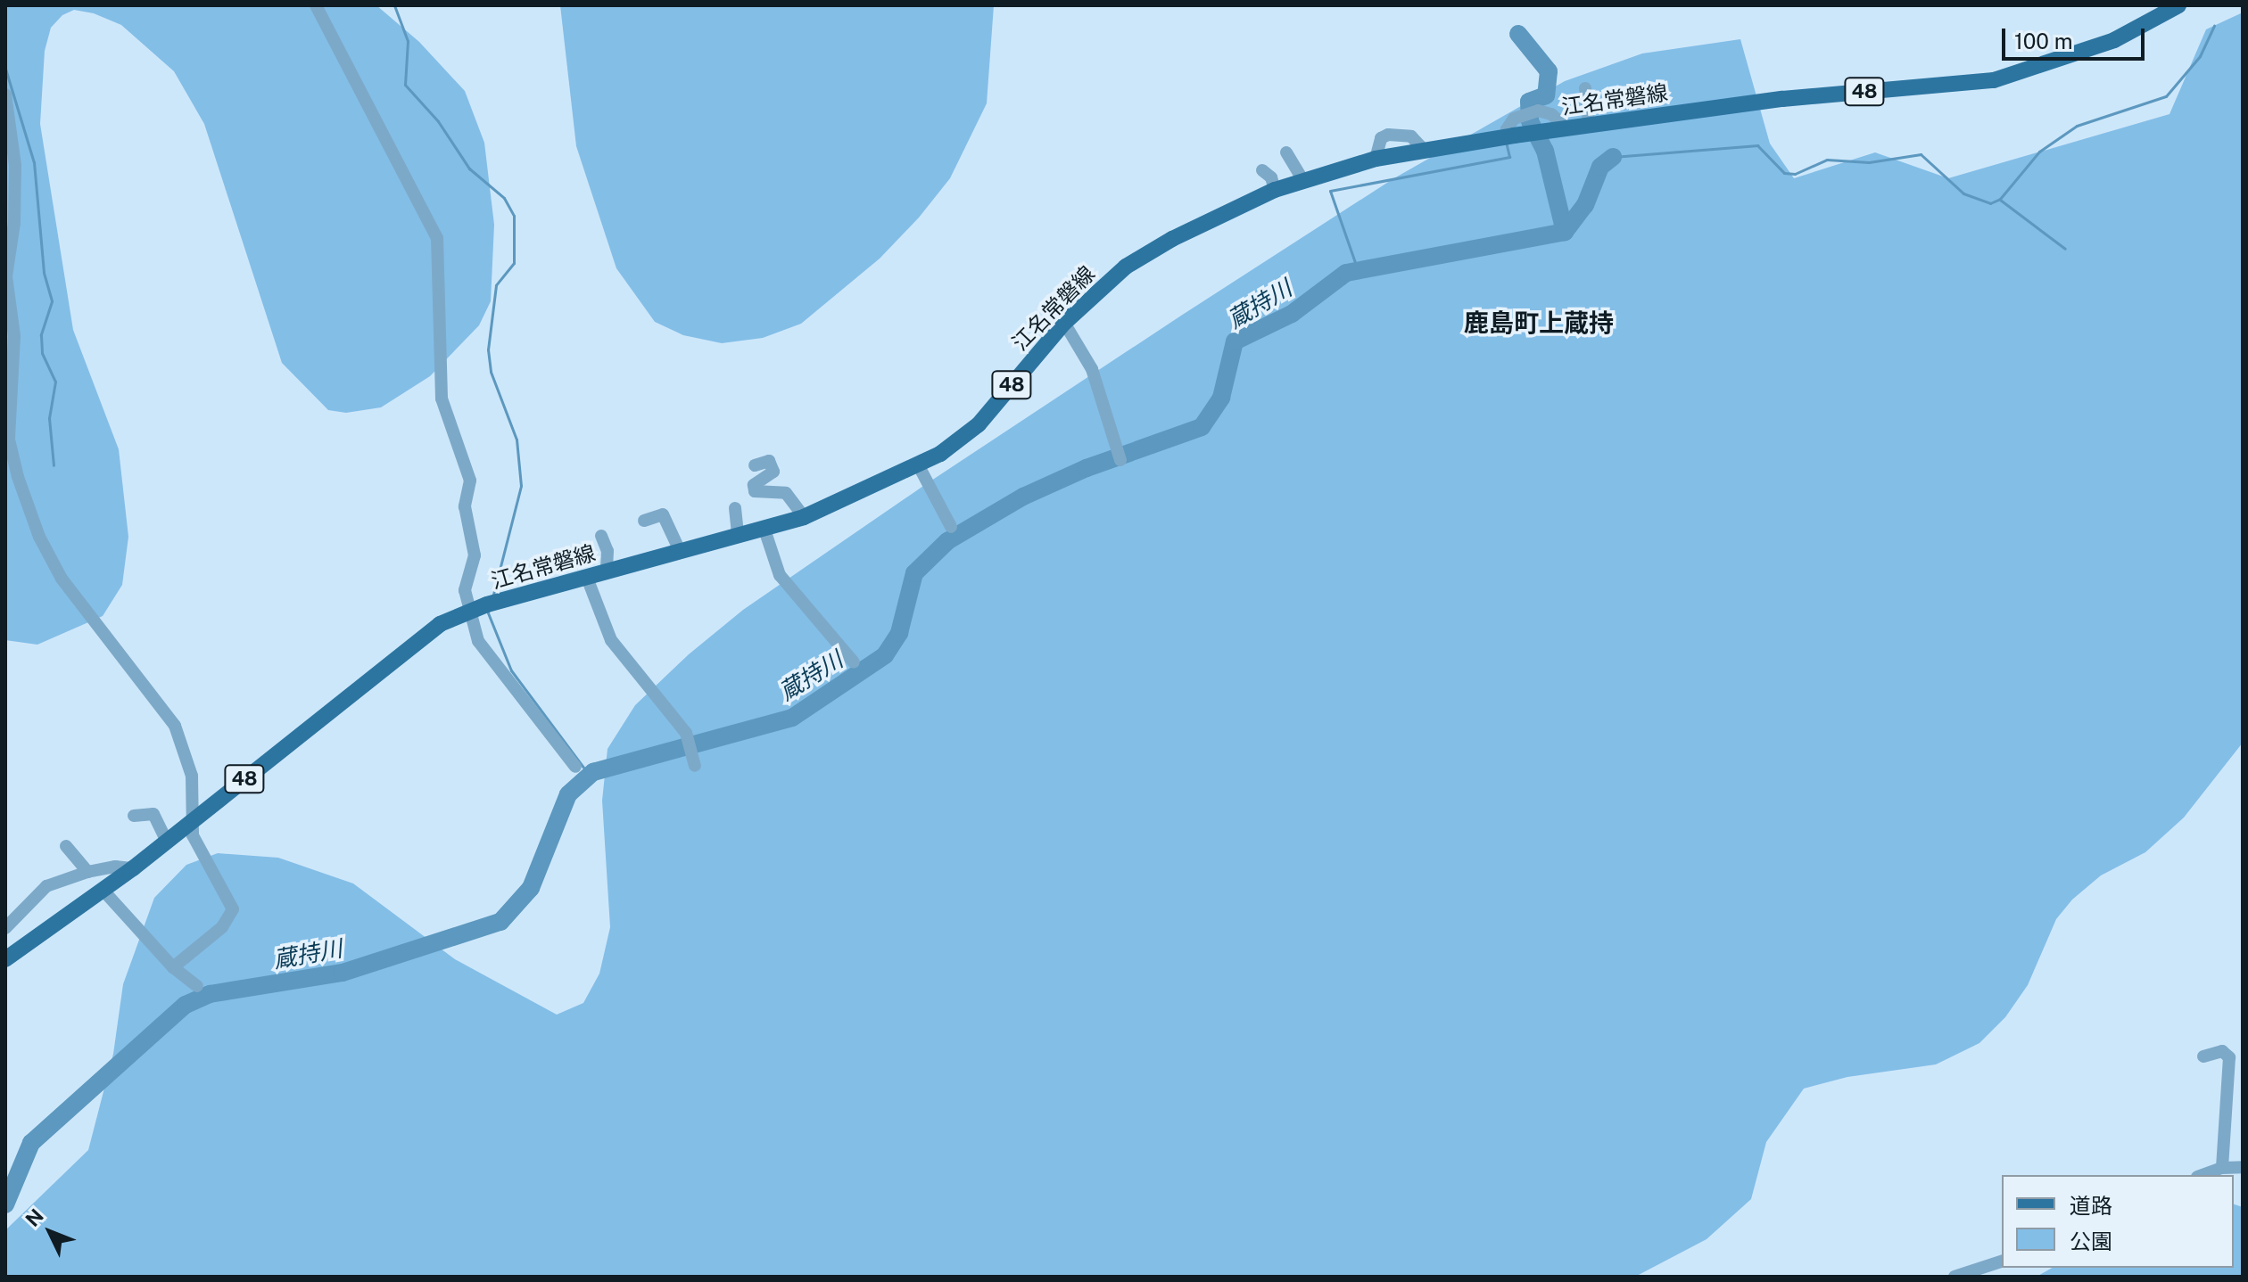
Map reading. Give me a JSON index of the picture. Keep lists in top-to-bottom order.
{
  "streets": {
    "main road": ["48", "江名常磐線"]
  },
  "districts": ["鹿島町上蔵持"],
  "water": ["蔵持川"],
  "legend": ["道路", "公園"],
  "scale_bar": "100 m",
  "north": "top left"
}
